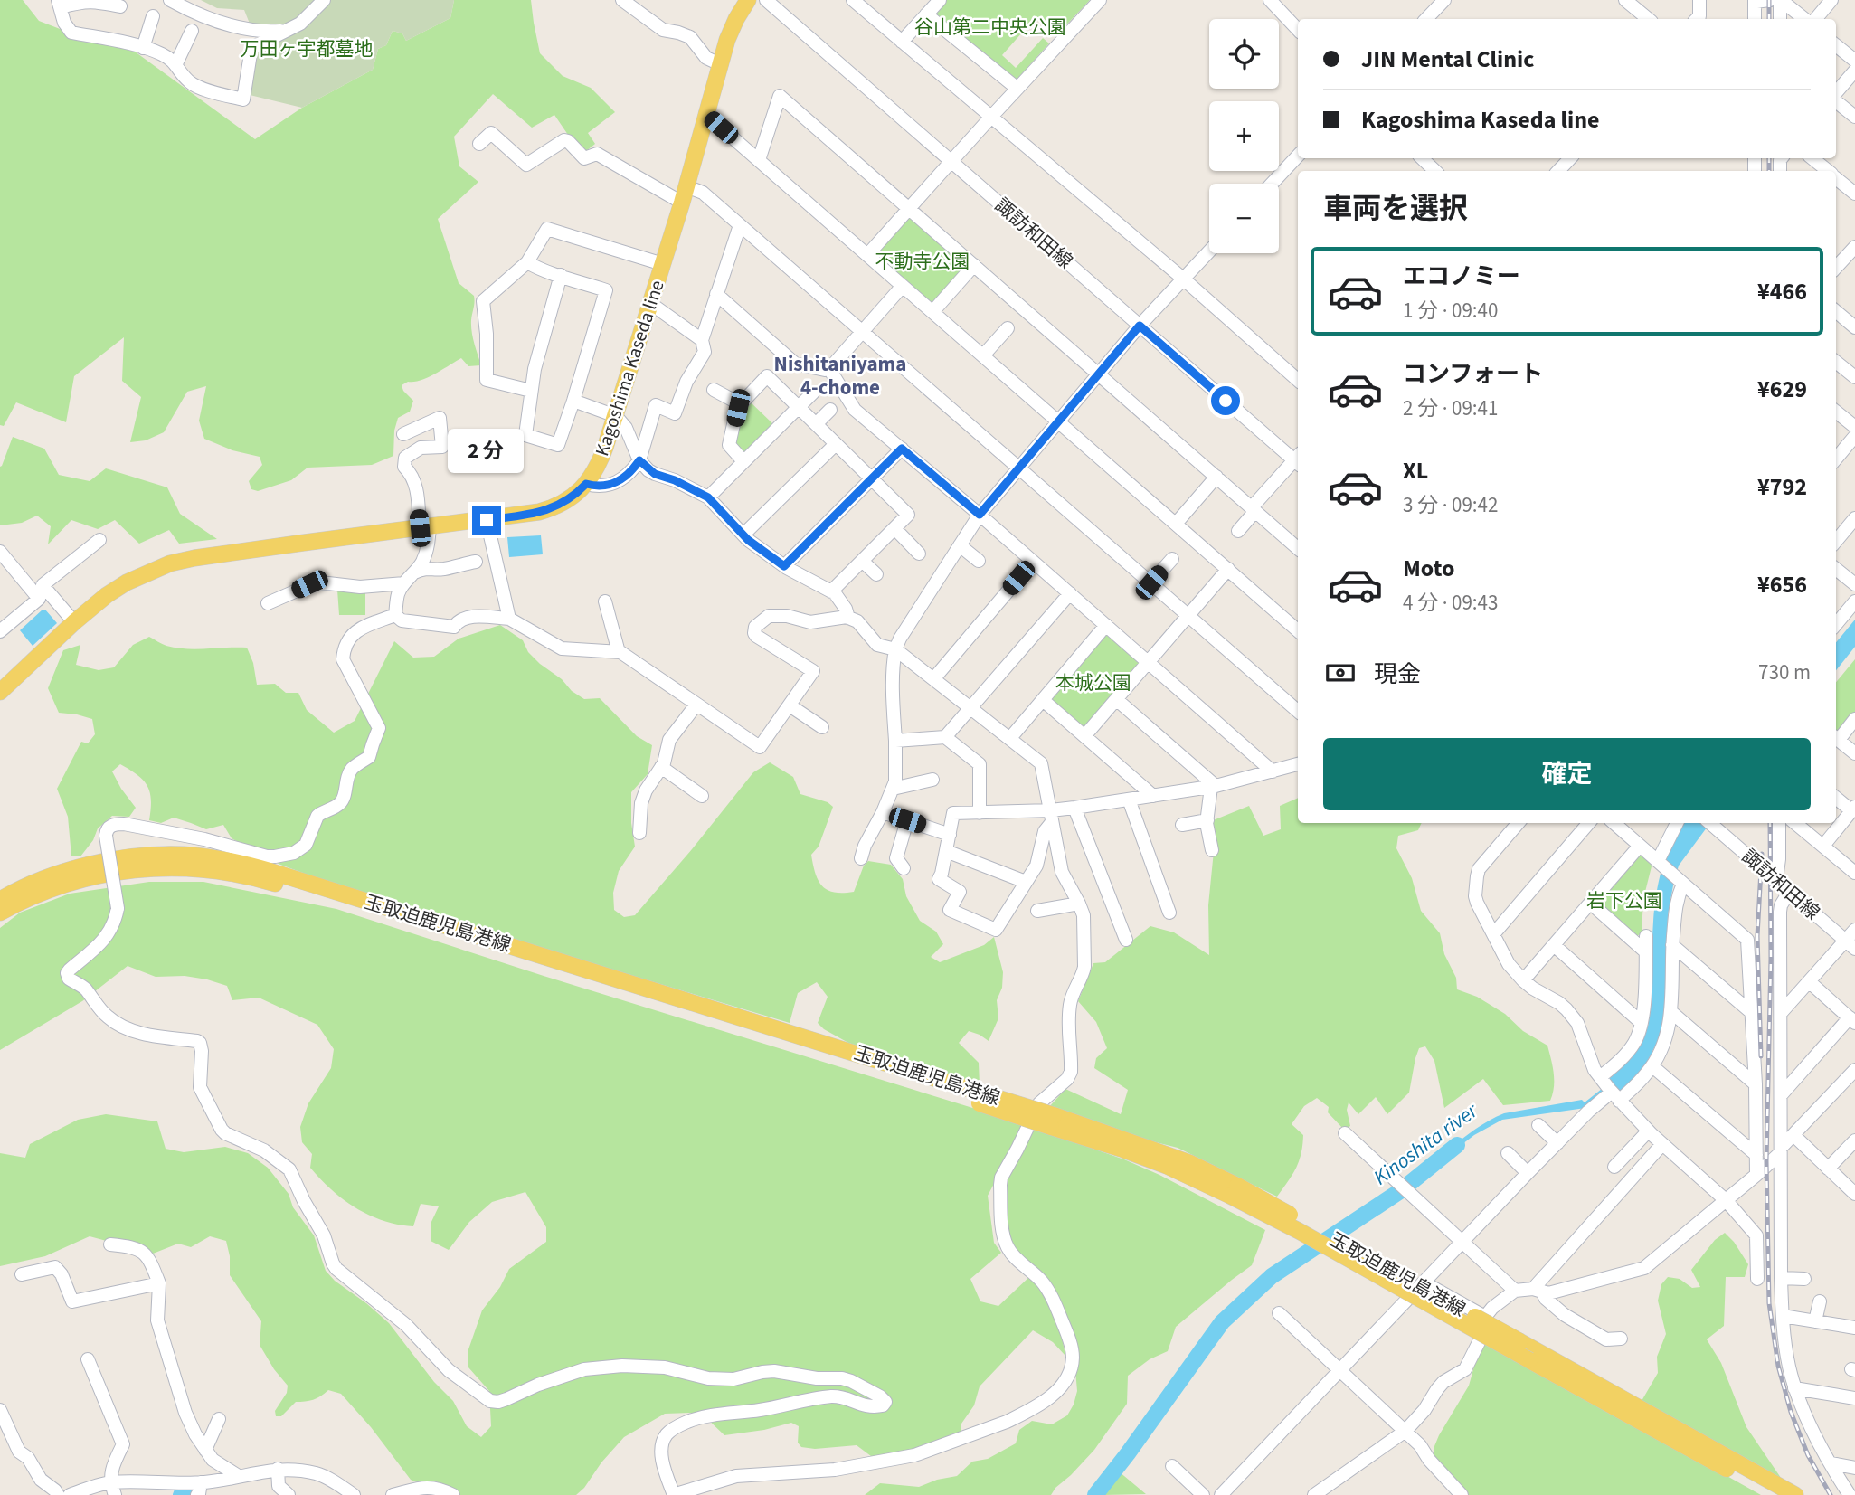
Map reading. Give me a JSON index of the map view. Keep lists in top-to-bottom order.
{
  "streets": {
    "main road": ["Kagoshima Kaseda line", "玉取迫鹿児島港線"],
    "street": ["諏訪和田線"]
  },
  "districts": ["Nishitaniyama 4-chome"],
  "water": ["Kinoshita river"],
  "parks": [
    "谷山第二中央公園",
    "万田ヶ宇都墓地",
    "不動寺公園",
    "本城公園",
    "岩下公園"
  ],
  "page": {
    "map_buttons": ["+", "−"],
    "banner": ["JIN Mental Clinic", "Kagoshima Kaseda line"],
    "heading": "車両を選択",
    "list": [
      {
        "name": "エコノミー",
        "note": "1 分 · 09:40",
        "value": "¥466"
      },
      {
        "name": "コンフォート",
        "note": "2 分 · 09:41",
        "value": "¥629"
      },
      {
        "name": "XL",
        "note": "3 分 · 09:42",
        "value": "¥792"
      },
      {
        "name": "Moto",
        "note": "4 分 · 09:43",
        "value": "¥656"
      }
    ],
    "bubble": "2 分",
    "pay": ["現金", "730 m"],
    "buttons": "確定"
  }
}
